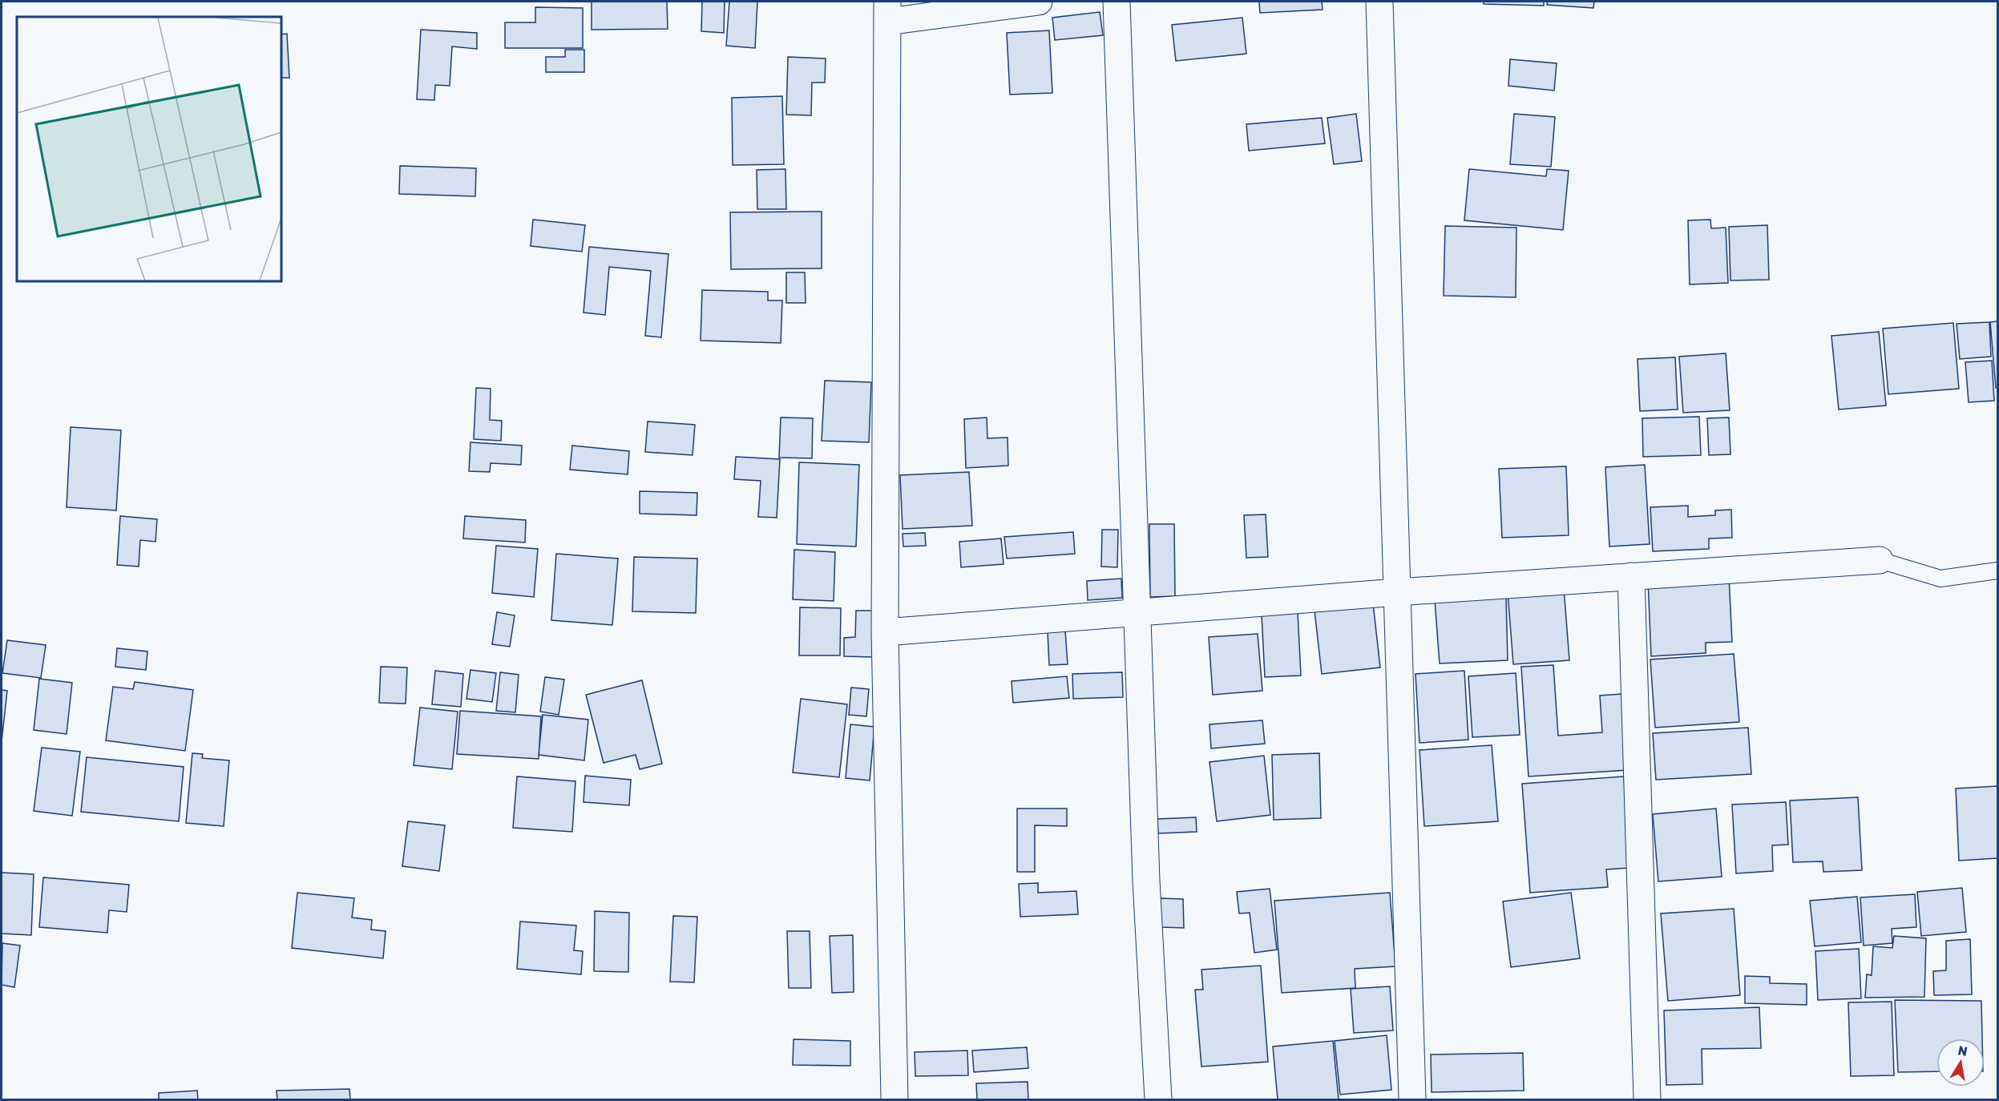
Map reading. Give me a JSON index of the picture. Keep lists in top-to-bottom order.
{
  "north": "top"
}
